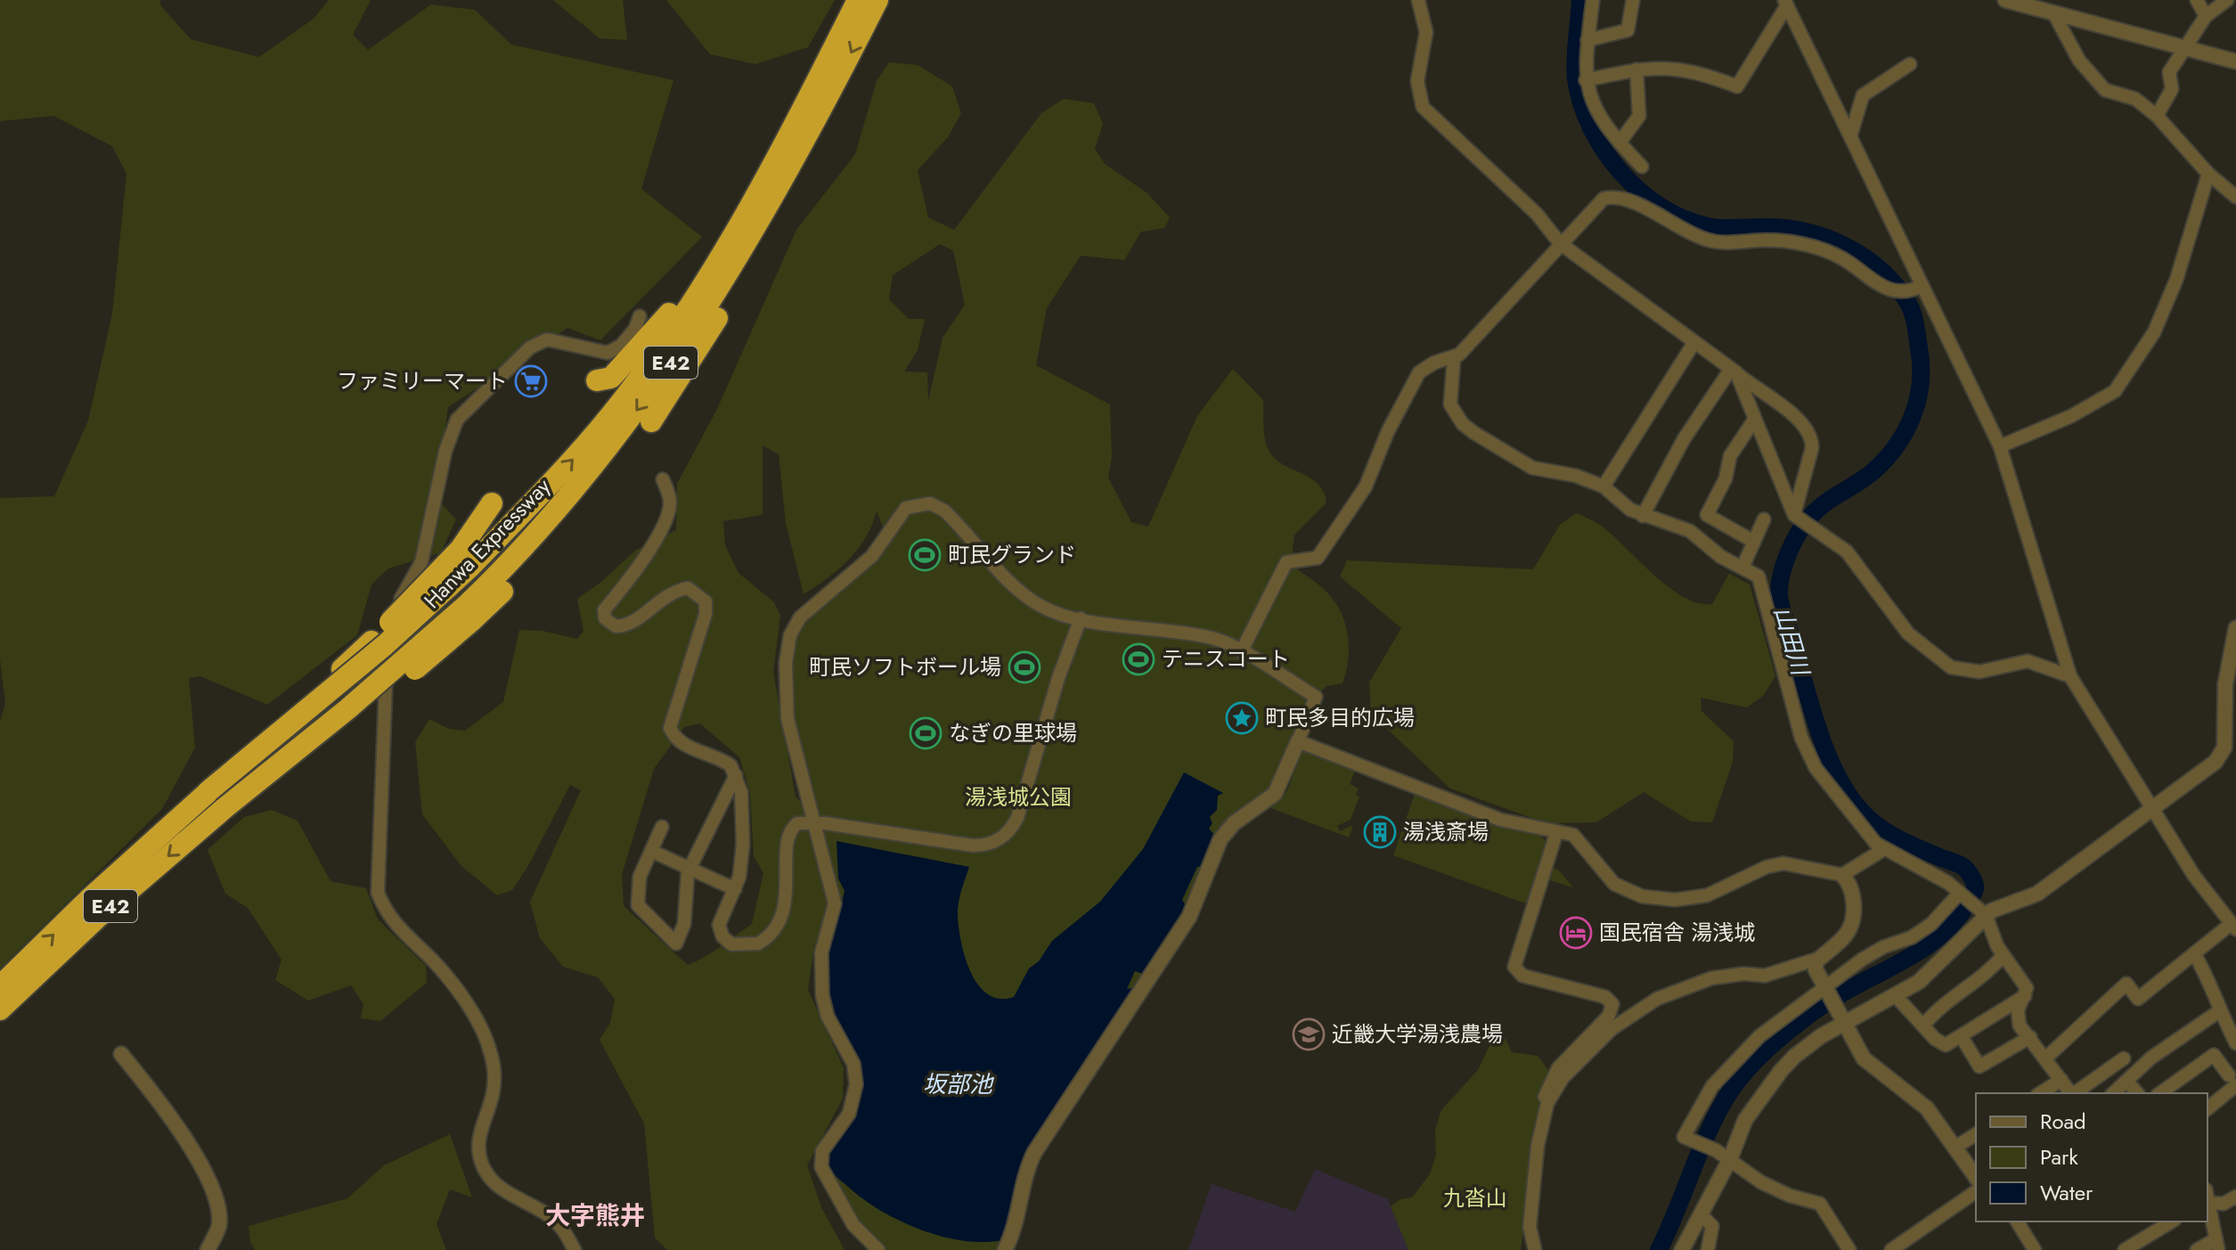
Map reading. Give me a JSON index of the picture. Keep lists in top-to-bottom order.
{
  "streets": {
    "highway": ["E42", "Hanwa Expressway"]
  },
  "crossings": [
    ["E42", "Hanwa Expressway"]
  ],
  "districts": ["大字熊井"],
  "water": ["山田川", "坂部池"],
  "parks": ["湯浅城公園", "九沓山"],
  "places": {
    "supermarket": ["ファミリーマート"],
    "sports": [
      "町民グランド",
      "テニスコート",
      "町民ソフトボール場",
      "なぎの里球場"
    ],
    "place": ["町民多目的広場"],
    "building": ["湯浅斎場"],
    "hotel": ["国民宿舎 湯浅城"],
    "school or university": ["近畿大学湯浅農場"]
  },
  "legend": ["Road", "Park", "Water"]
}
